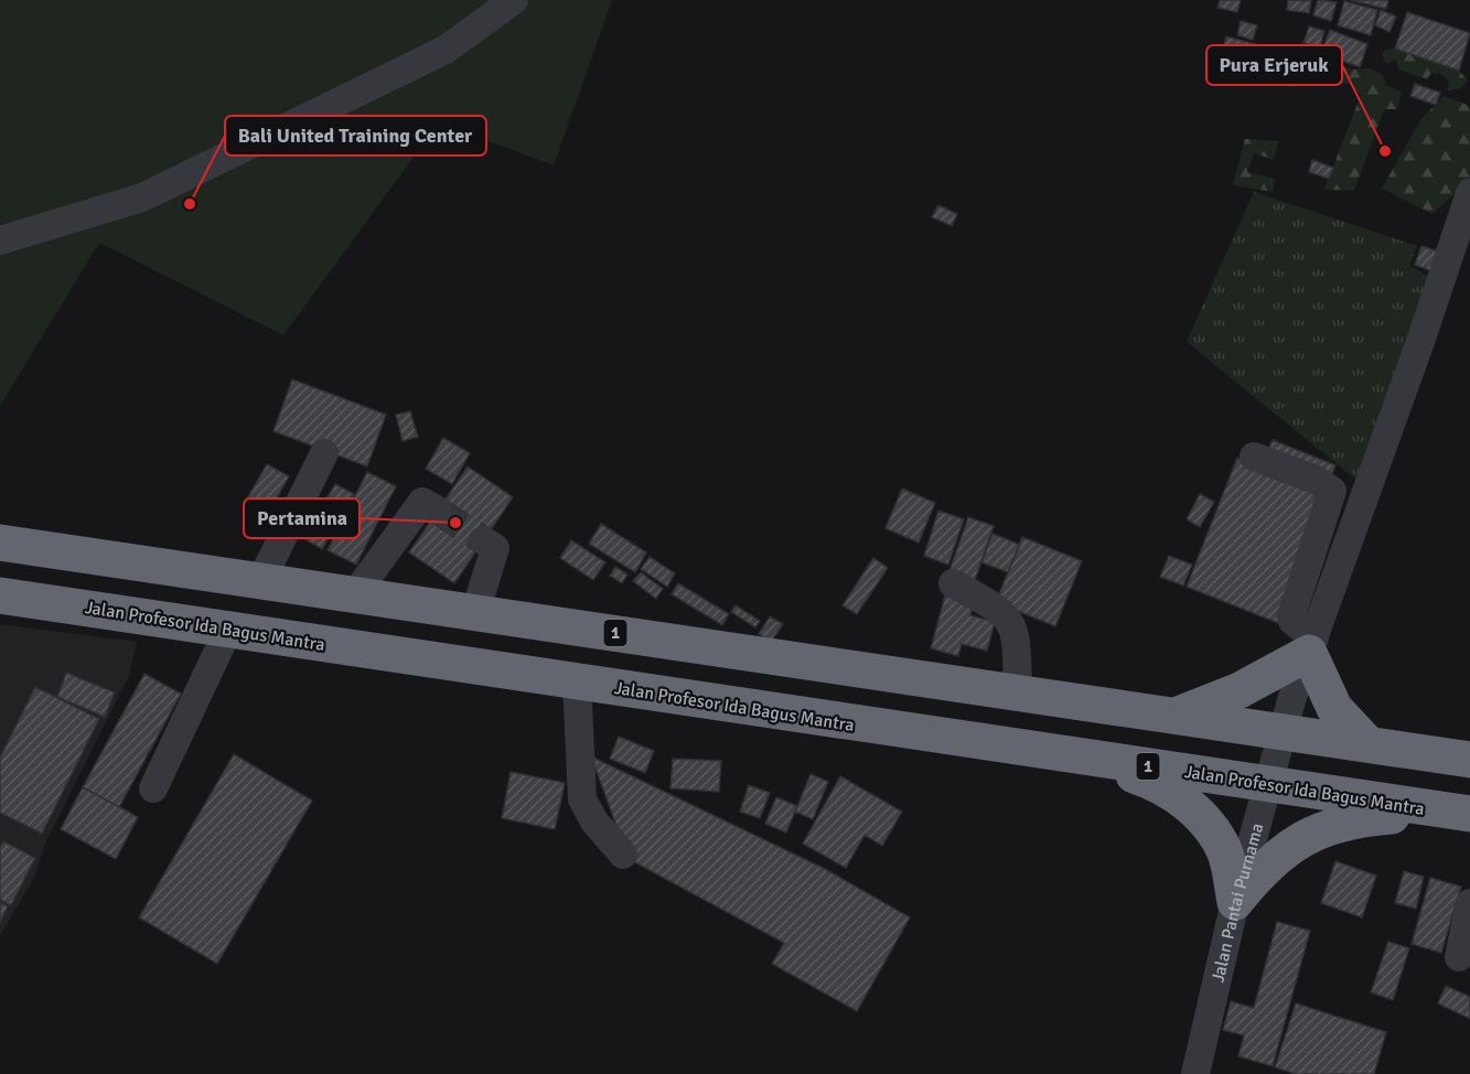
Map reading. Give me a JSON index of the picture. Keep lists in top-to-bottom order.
{
  "streets": {
    "highway": ["Jalan Profesor Ida Bagus Mantra", "1"],
    "street": ["Jalan Pantai Purnama"]
  },
  "crossings": [
    ["Jalan Profesor Ida Bagus Mantra", "Jalan Pantai Purnama"],
    ["1", "Jalan Pantai Purnama"]
  ],
  "places": ["Pura Erjeruk", "Bali United Training Center", "Pertamina"]
}
